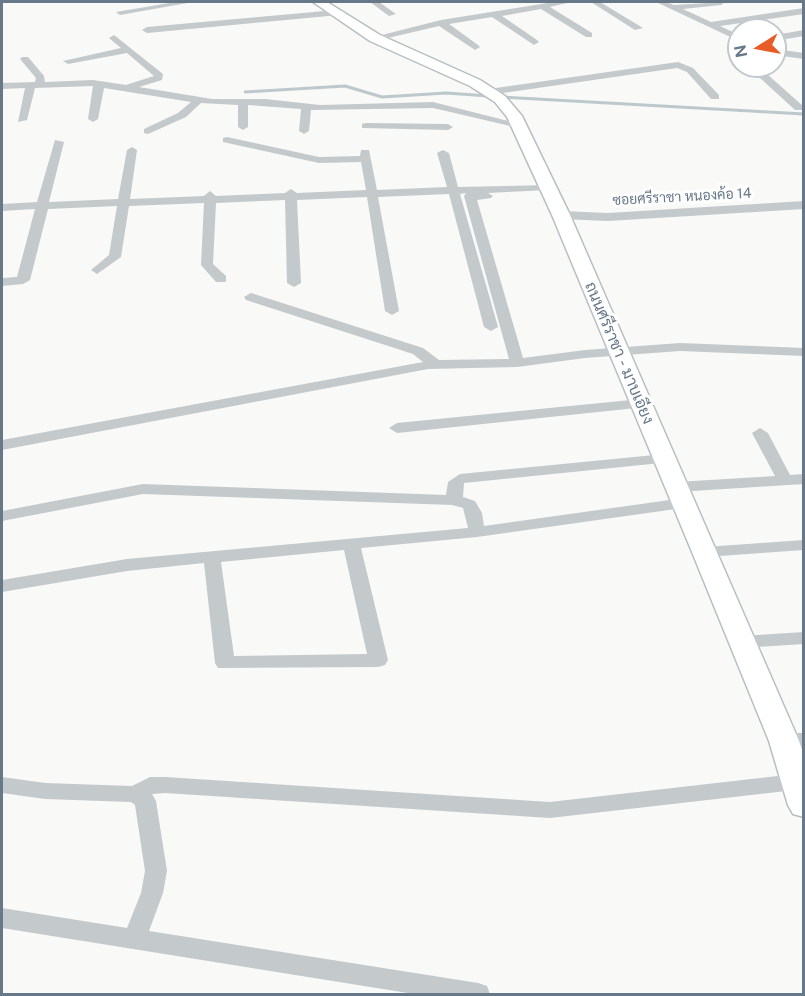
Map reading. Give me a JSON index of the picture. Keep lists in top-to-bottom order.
{
  "streets": {
    "main road": ["ถนนศรีราชา - มาบเอียง"],
    "street": ["ซอยศรีราชา หนองค้อ 14"]
  },
  "crossings": [
    ["ซอยศรีราชา หนองค้อ 14", "ถนนศรีราชา - มาบเอียง"]
  ],
  "north": "left"
}
